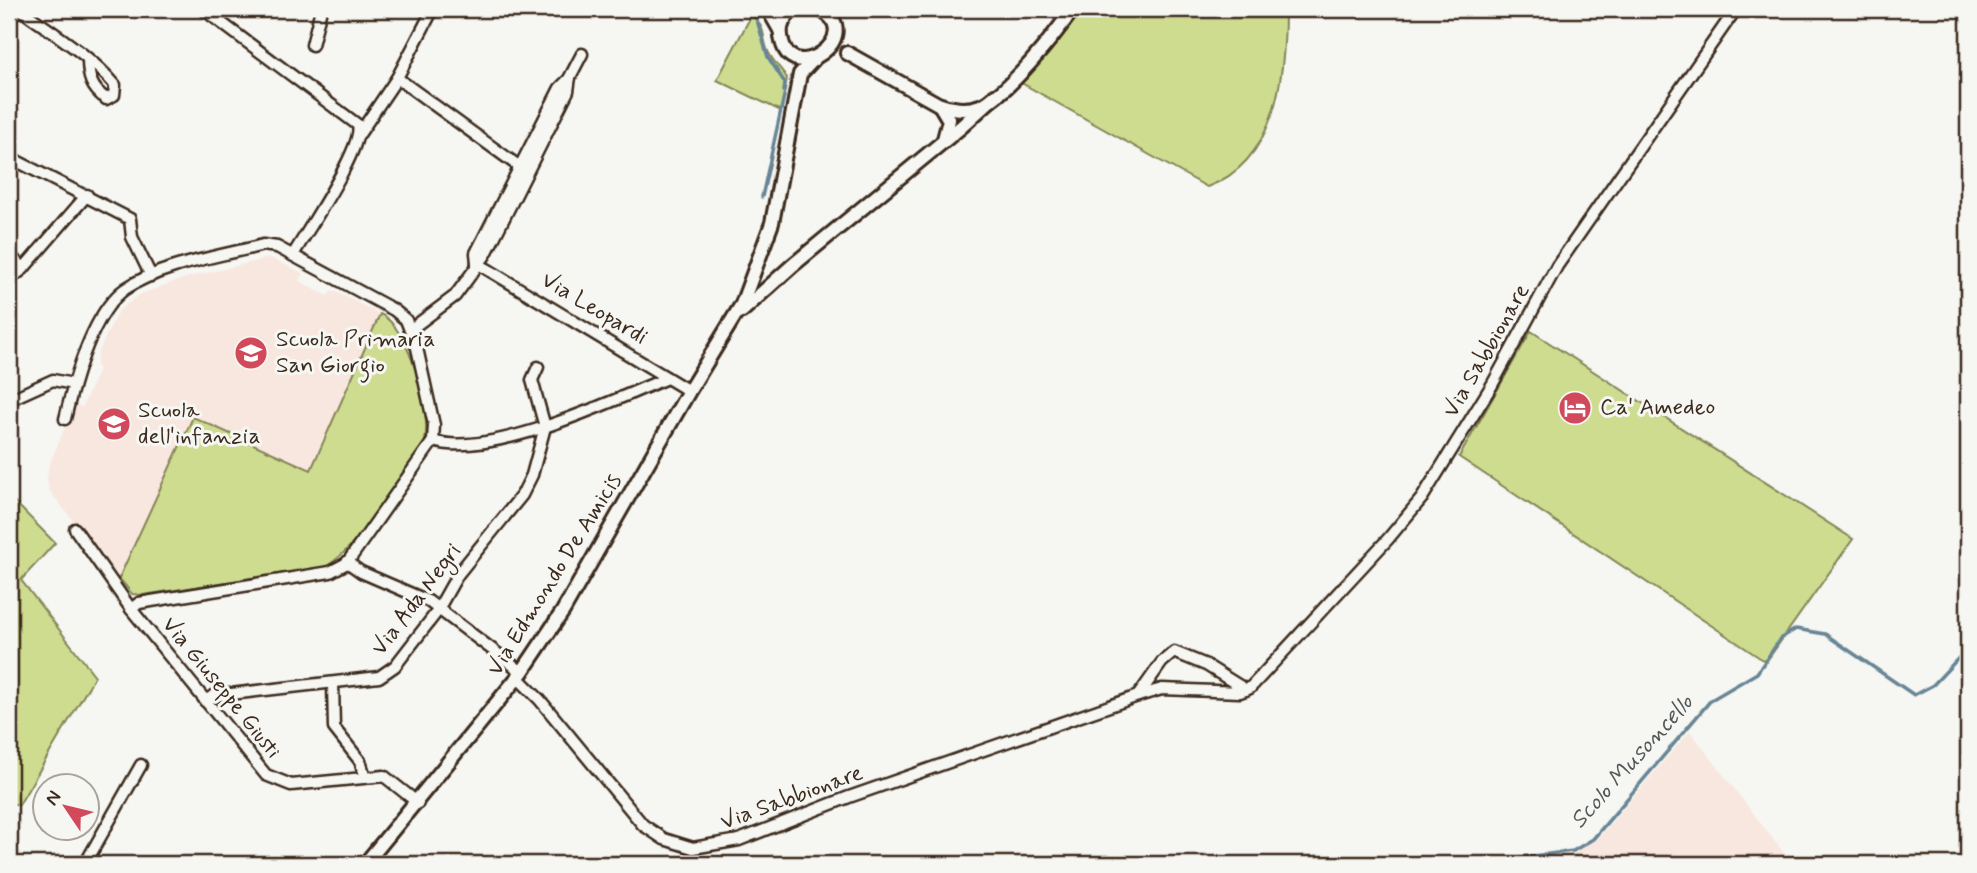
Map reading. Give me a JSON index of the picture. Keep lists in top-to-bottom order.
{
  "streets": {
    "street": [
      "Via Leopardi",
      "Via Sabbionare",
      "Via Edmondo De Amicis",
      "Via Ada Negri",
      "Via Giuseppe Giusti"
    ]
  },
  "crossings": [
    ["Via Leopardi", "Via Edmondo De Amicis"],
    ["Via Sabbionare", "Via Edmondo De Amicis"],
    ["Via Sabbionare", "Via Ada Negri"],
    ["Via Edmondo De Amicis", "Via Giuseppe Giusti"],
    ["Via Ada Negri", "Via Giuseppe Giusti"]
  ],
  "water": ["Scolo Musoncello"],
  "places": {
    "school or university": ["Scuola Primaria San Giorgio", "Scuola dell'infanzia"],
    "hotel": ["Ca' Amedeo"]
  },
  "north": "top left"
}
